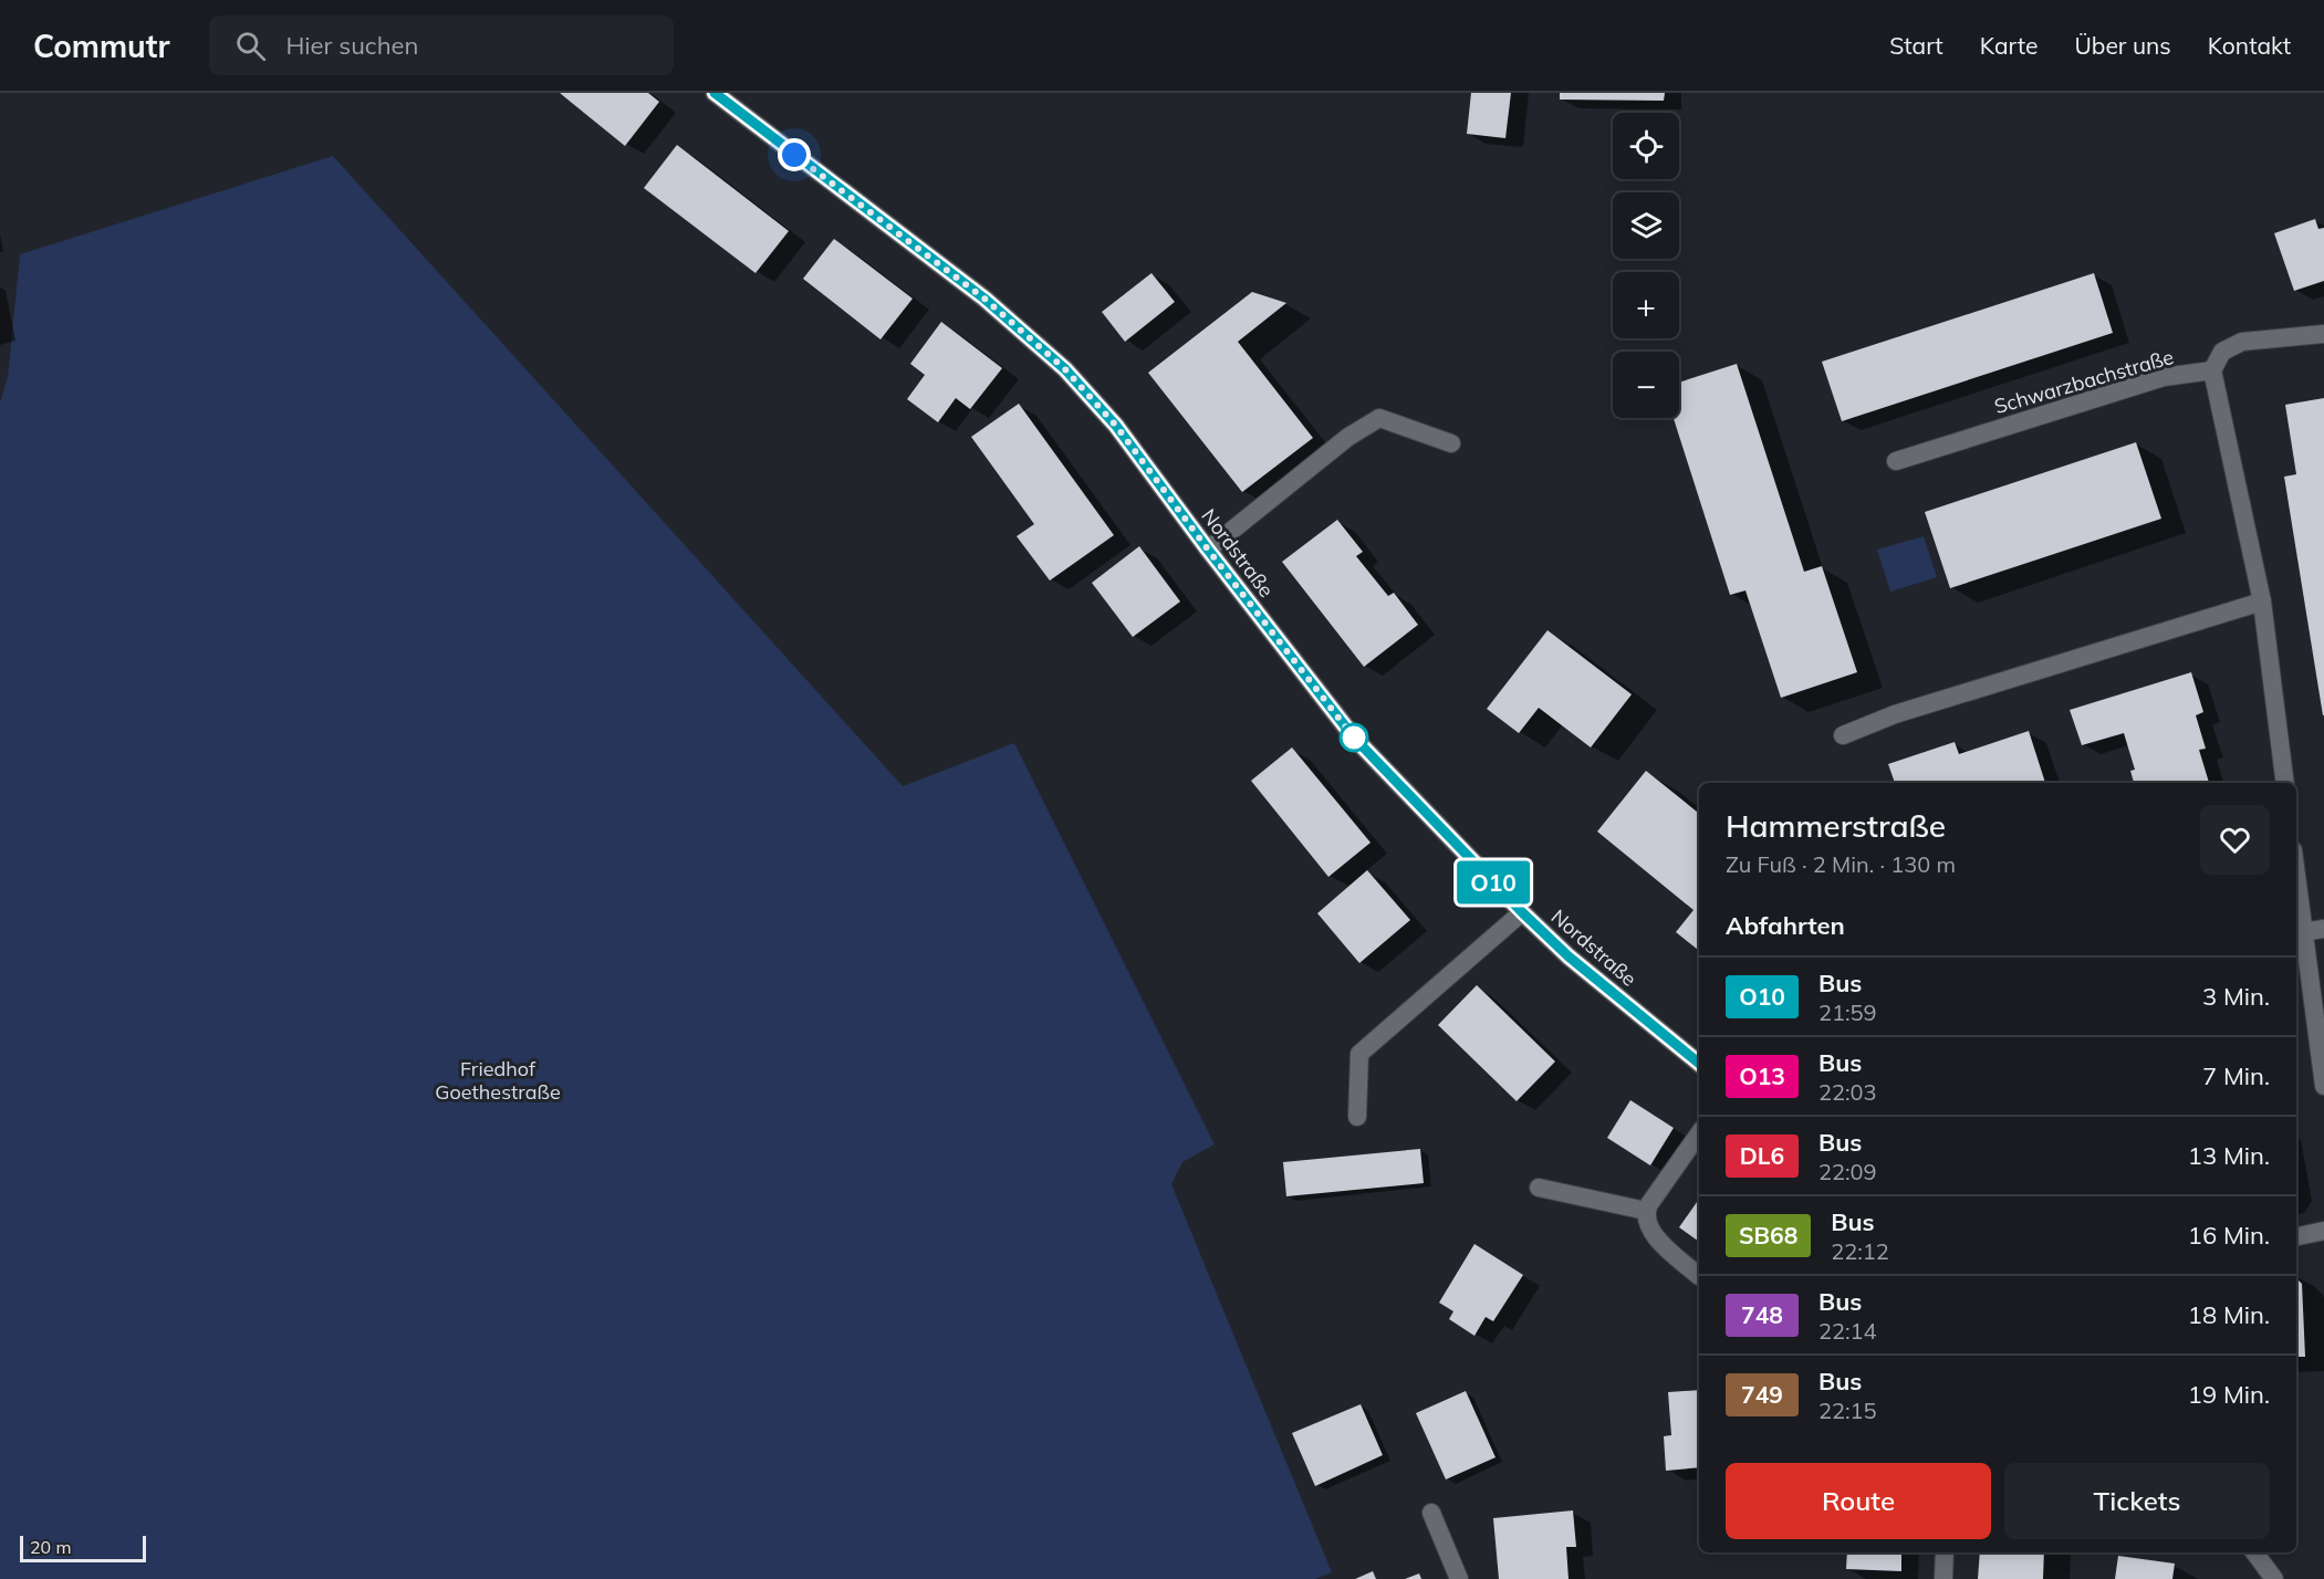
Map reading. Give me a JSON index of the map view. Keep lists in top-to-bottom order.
{
  "streets": {
    "street": ["Schwarzbachstraße", "Nordstraße"]
  },
  "parks": ["Friedhof Goethestraße"],
  "lines": ["bus line O10"],
  "scale_bar": "20 m",
  "page": {
    "header": "Commutr",
    "search": "Hier suchen",
    "nav": [
      "Start",
      "Karte",
      "Über uns",
      "Kontakt"
    ],
    "on_map": "O10",
    "map_buttons": ["+", "−"],
    "heading": [
      ["Hammerstraße", "Zu Fuß · 2 Min. · 130 m"],
      "Abfahrten"
    ],
    "list": [
      {
        "mark": "O10",
        "name": "Bus",
        "note": "21:59",
        "value": "3 Min."
      },
      {
        "mark": "O13",
        "name": "Bus",
        "note": "22:03",
        "value": "7 Min."
      },
      {
        "mark": "DL6",
        "name": "Bus",
        "note": "22:09",
        "value": "13 Min."
      },
      {
        "mark": "SB68",
        "name": "Bus",
        "note": "22:12",
        "value": "16 Min."
      },
      {
        "mark": "748",
        "name": "Bus",
        "note": "22:14",
        "value": "18 Min."
      },
      {
        "mark": "749",
        "name": "Bus",
        "note": "22:15",
        "value": "19 Min."
      }
    ],
    "buttons": ["Route", "Tickets"],
    "scale": "20 m"
  }
}
